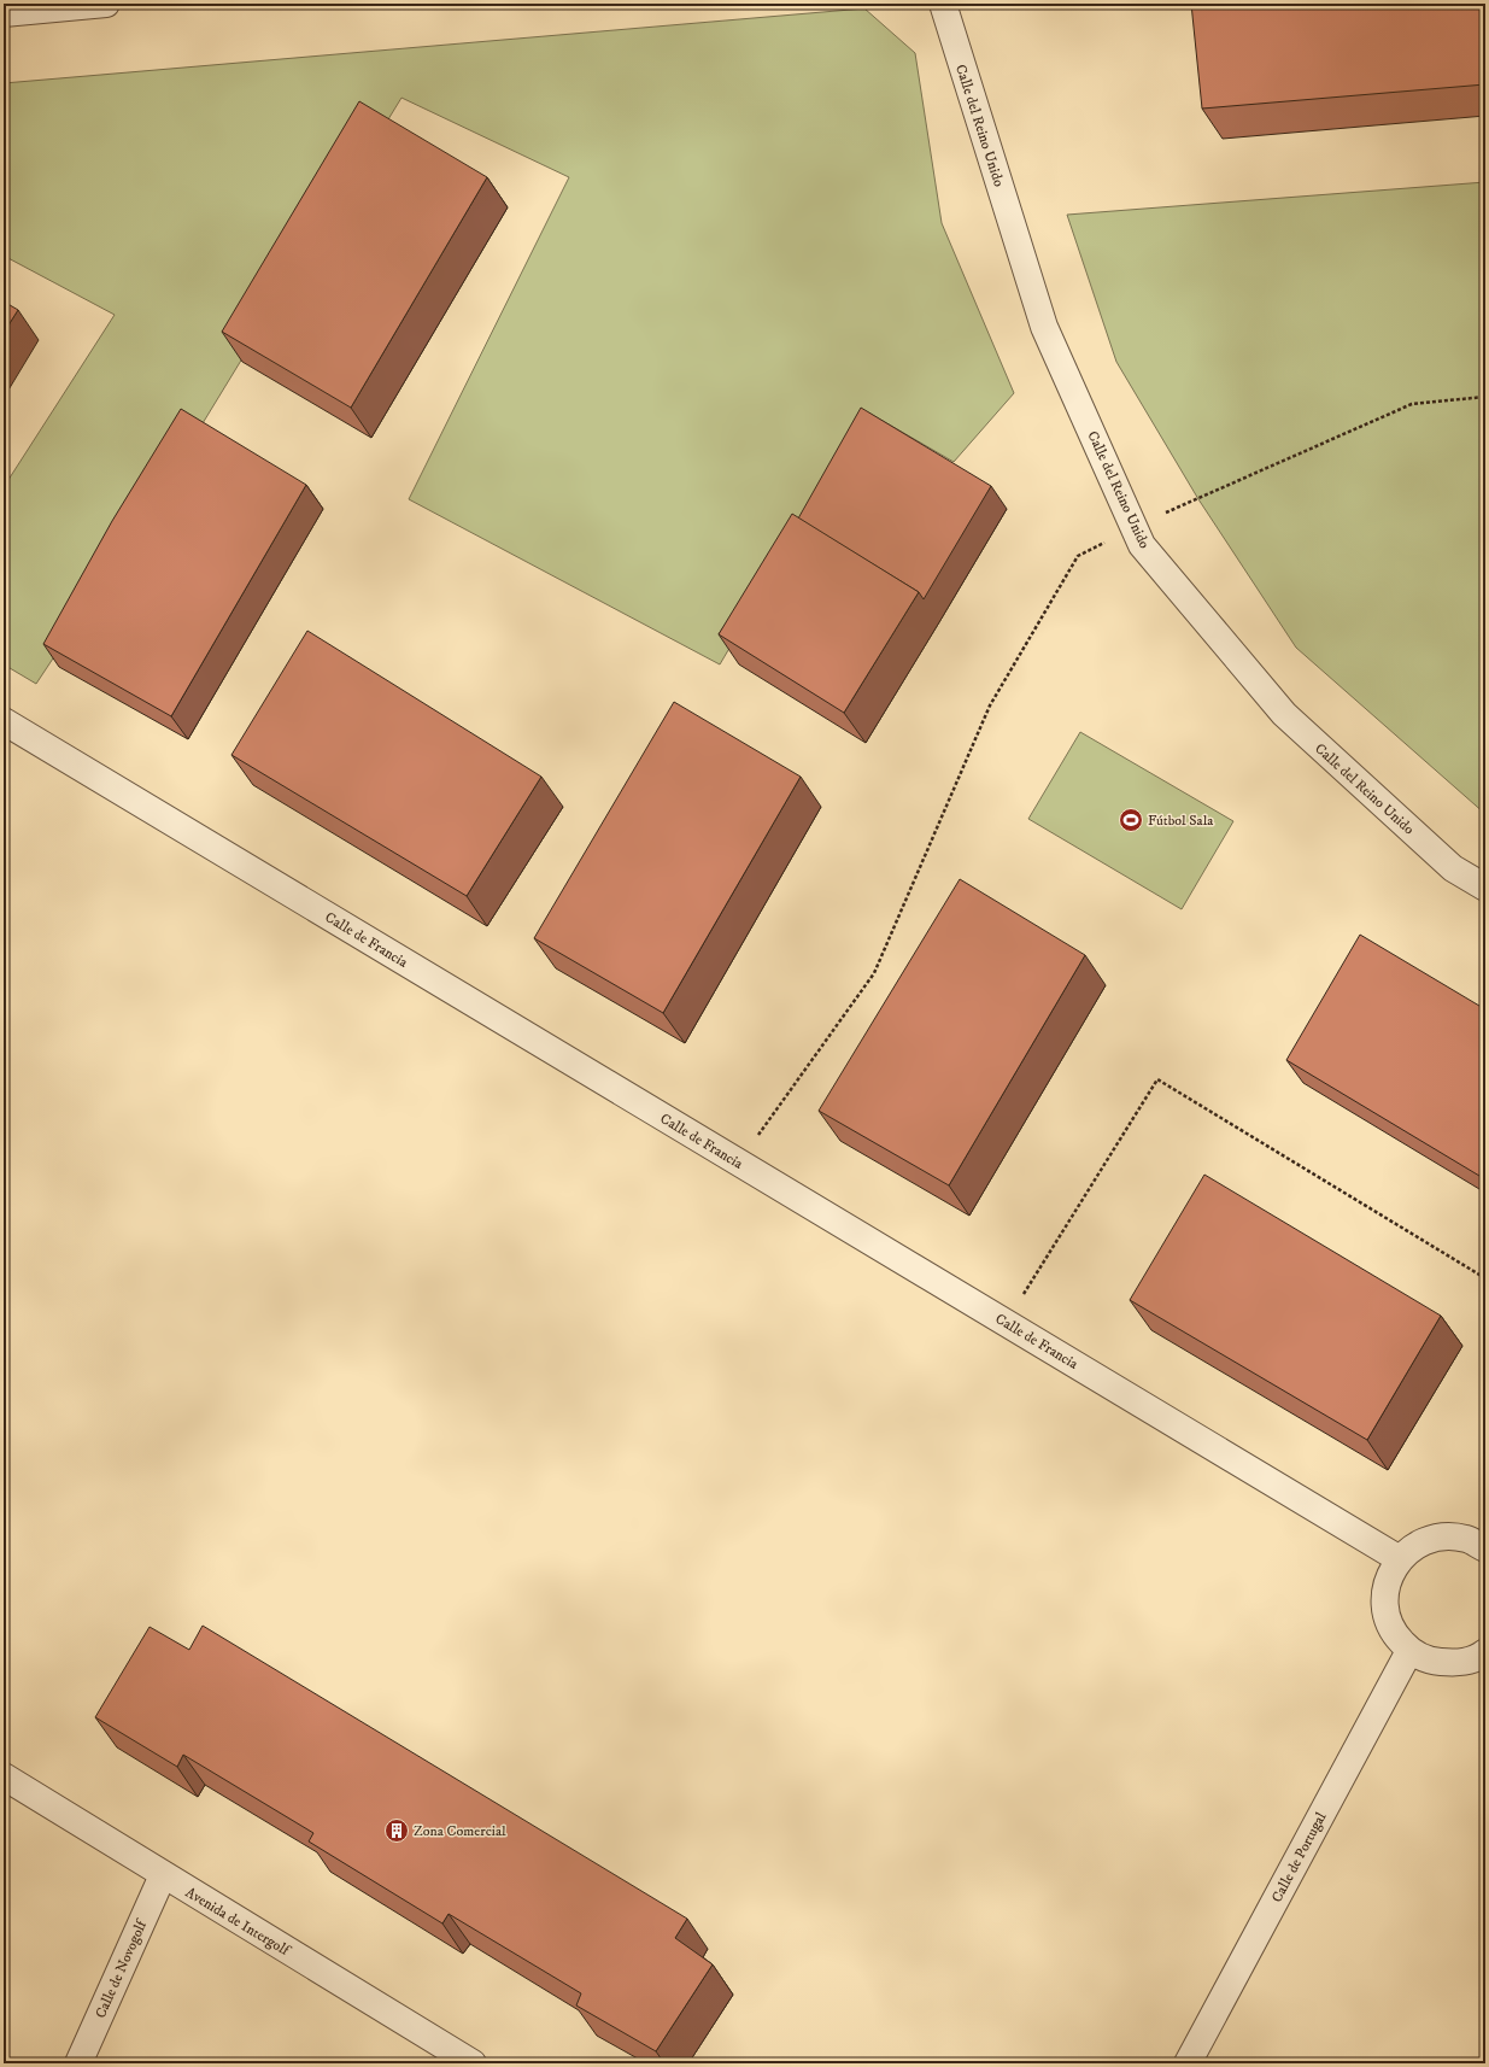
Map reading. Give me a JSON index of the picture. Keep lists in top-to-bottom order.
{
  "streets": {
    "street": [
      "Calle del Reino Unido",
      "Calle de Francia",
      "Calle de Portugal",
      "Avenida de Intergolf",
      "Calle de Novogolf"
    ]
  },
  "crossings": [
    ["Avenida de Intergolf", "Calle de Novogolf"]
  ],
  "places": {
    "sports": ["Fútbol Sala"],
    "building": ["Zona Comercial"]
  }
}
